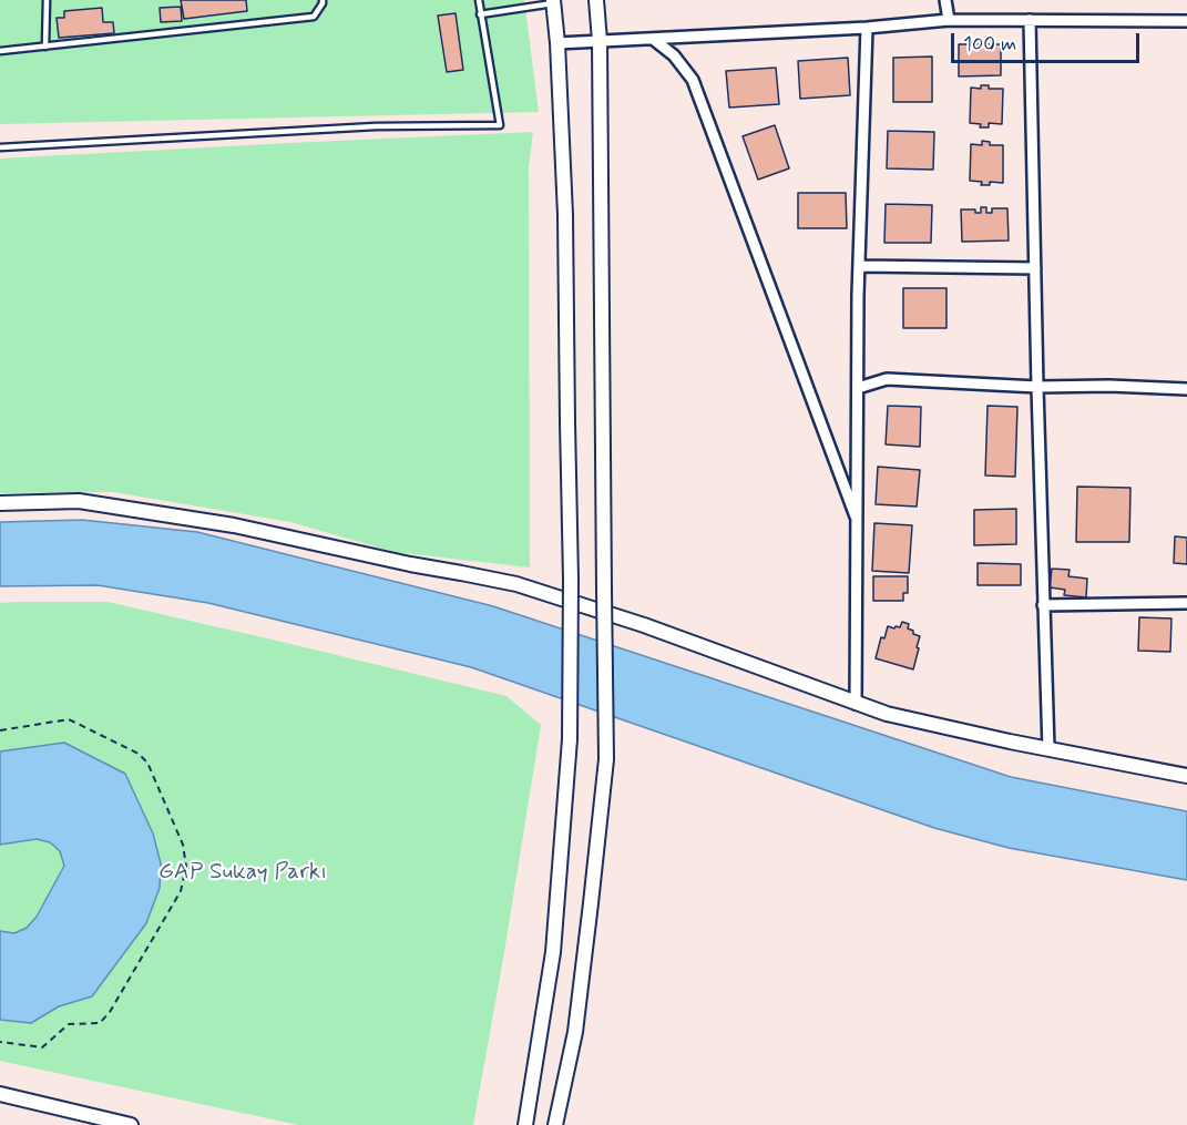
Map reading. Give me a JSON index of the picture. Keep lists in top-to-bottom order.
{
  "parks": ["GAP Sukay Parkı"],
  "scale_bar": "100 m"
}
